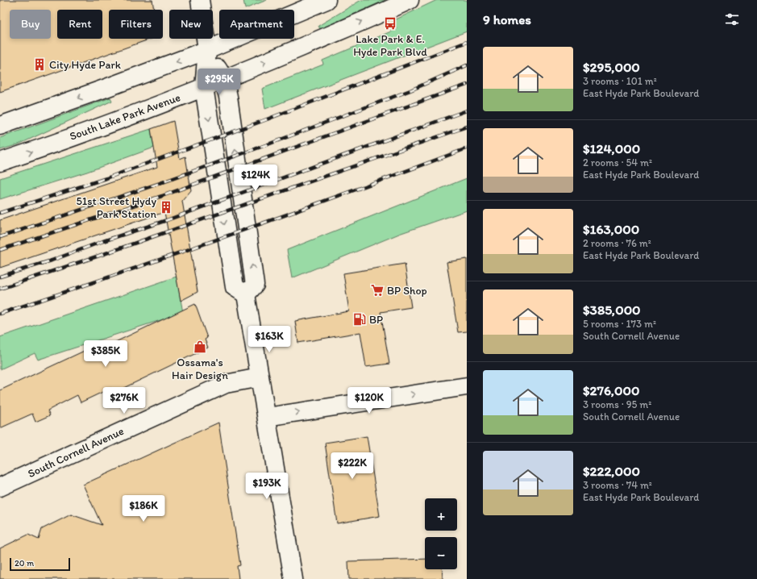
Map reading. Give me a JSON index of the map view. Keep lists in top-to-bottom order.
{
  "streets": {
    "street": ["South Lake Park Avenue", "South Cornell Avenue"]
  },
  "places": {
    "bus stop": ["Lake Park & E. Hyde Park Blvd"],
    "building": ["City Hyde Park", "51st Street Hydy Park Station"],
    "supermarket": ["BP Shop"],
    "fuel station": ["BP"],
    "shop": ["Ossama's Hair Design"]
  },
  "scale_bar": "20 m",
  "page": {
    "heading": "9 homes",
    "chip": [
      "Buy",
      "Rent",
      "Filters",
      "New",
      "Apartment"
    ],
    "list": [
      {
        "name": "$295,000",
        "note": "3 rooms · 101 m² · East Hyde Park Boulevard"
      },
      {
        "name": "$124,000",
        "note": "2 rooms · 54 m² · East Hyde Park Boulevard"
      },
      {
        "name": "$163,000",
        "note": "2 rooms · 76 m² · East Hyde Park Boulevard"
      },
      {
        "name": "$385,000",
        "note": "5 rooms · 173 m² · South Cornell Avenue"
      },
      {
        "name": "$276,000",
        "note": "3 rooms · 95 m² · South Cornell Avenue"
      },
      {
        "name": "$222,000",
        "note": "3 rooms · 74 m² · East Hyde Park Boulevard"
      }
    ],
    "price": [
      "$295K",
      "$124K",
      "$163K",
      "$385K",
      "$276K",
      "$120K",
      "$222K",
      "$193K",
      "$186K"
    ],
    "map_buttons": ["+", "−"],
    "scale": "20 m"
  }
}
